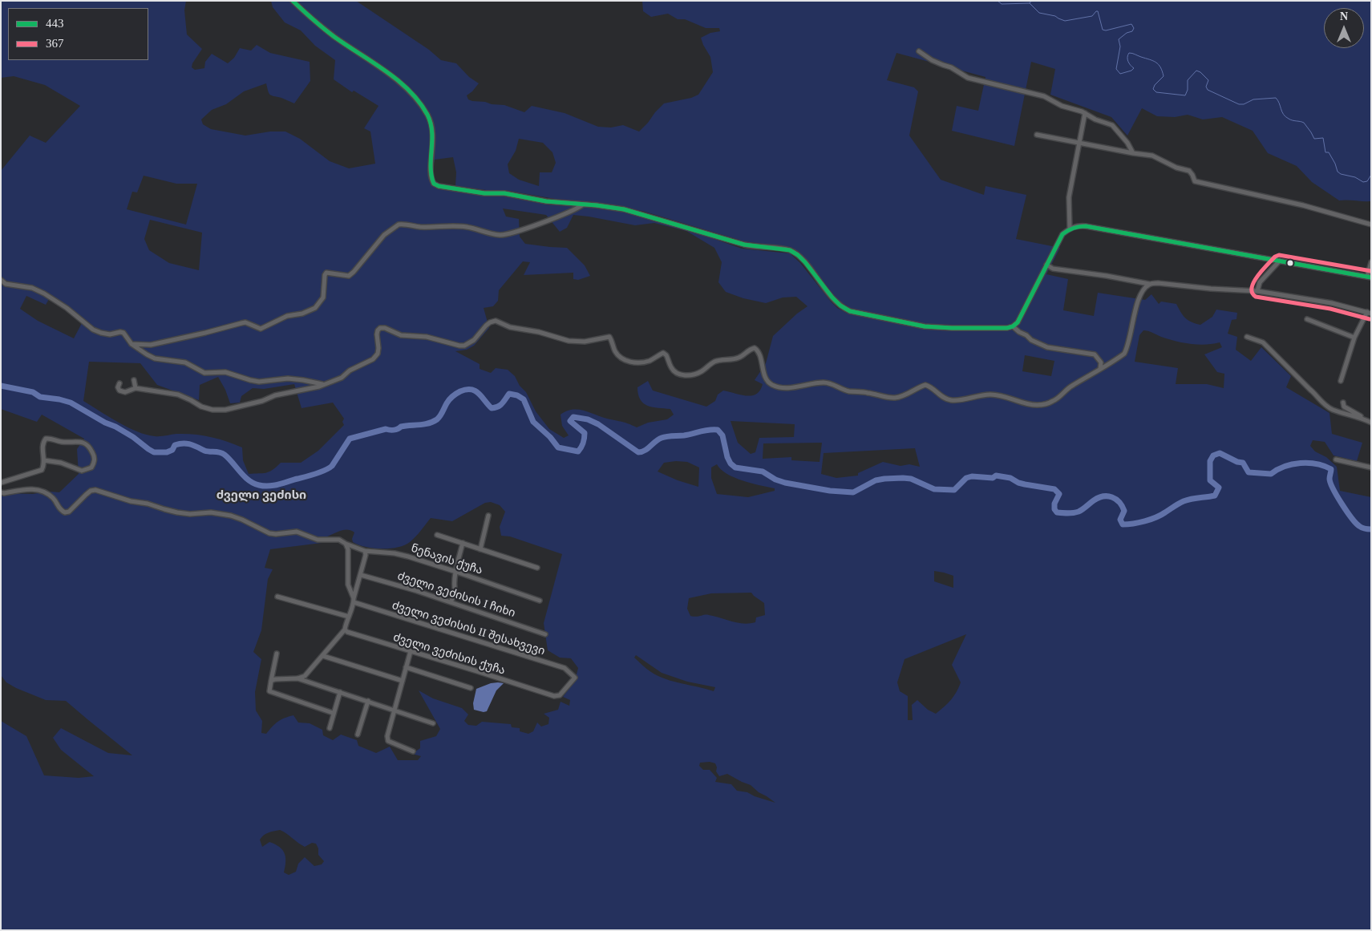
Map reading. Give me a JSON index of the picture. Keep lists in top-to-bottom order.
{
  "streets": {
    "street": [
      "ნენავის ქუჩა",
      "ძველი ვეძისის I ჩიხი",
      "ძველი ვეძისის II შესახვევი",
      "ძველი ვეძისის ქუჩა"
    ]
  },
  "crossings": [
    ["ძველი ვეძისის II შესახვევი", "ძველი ვეძისის ქუჩა"]
  ],
  "districts": ["ძველი ვეძისი"],
  "lines": ["transit line 443", "transit line 367"],
  "legend": ["443", "367"],
  "north": "top"
}
